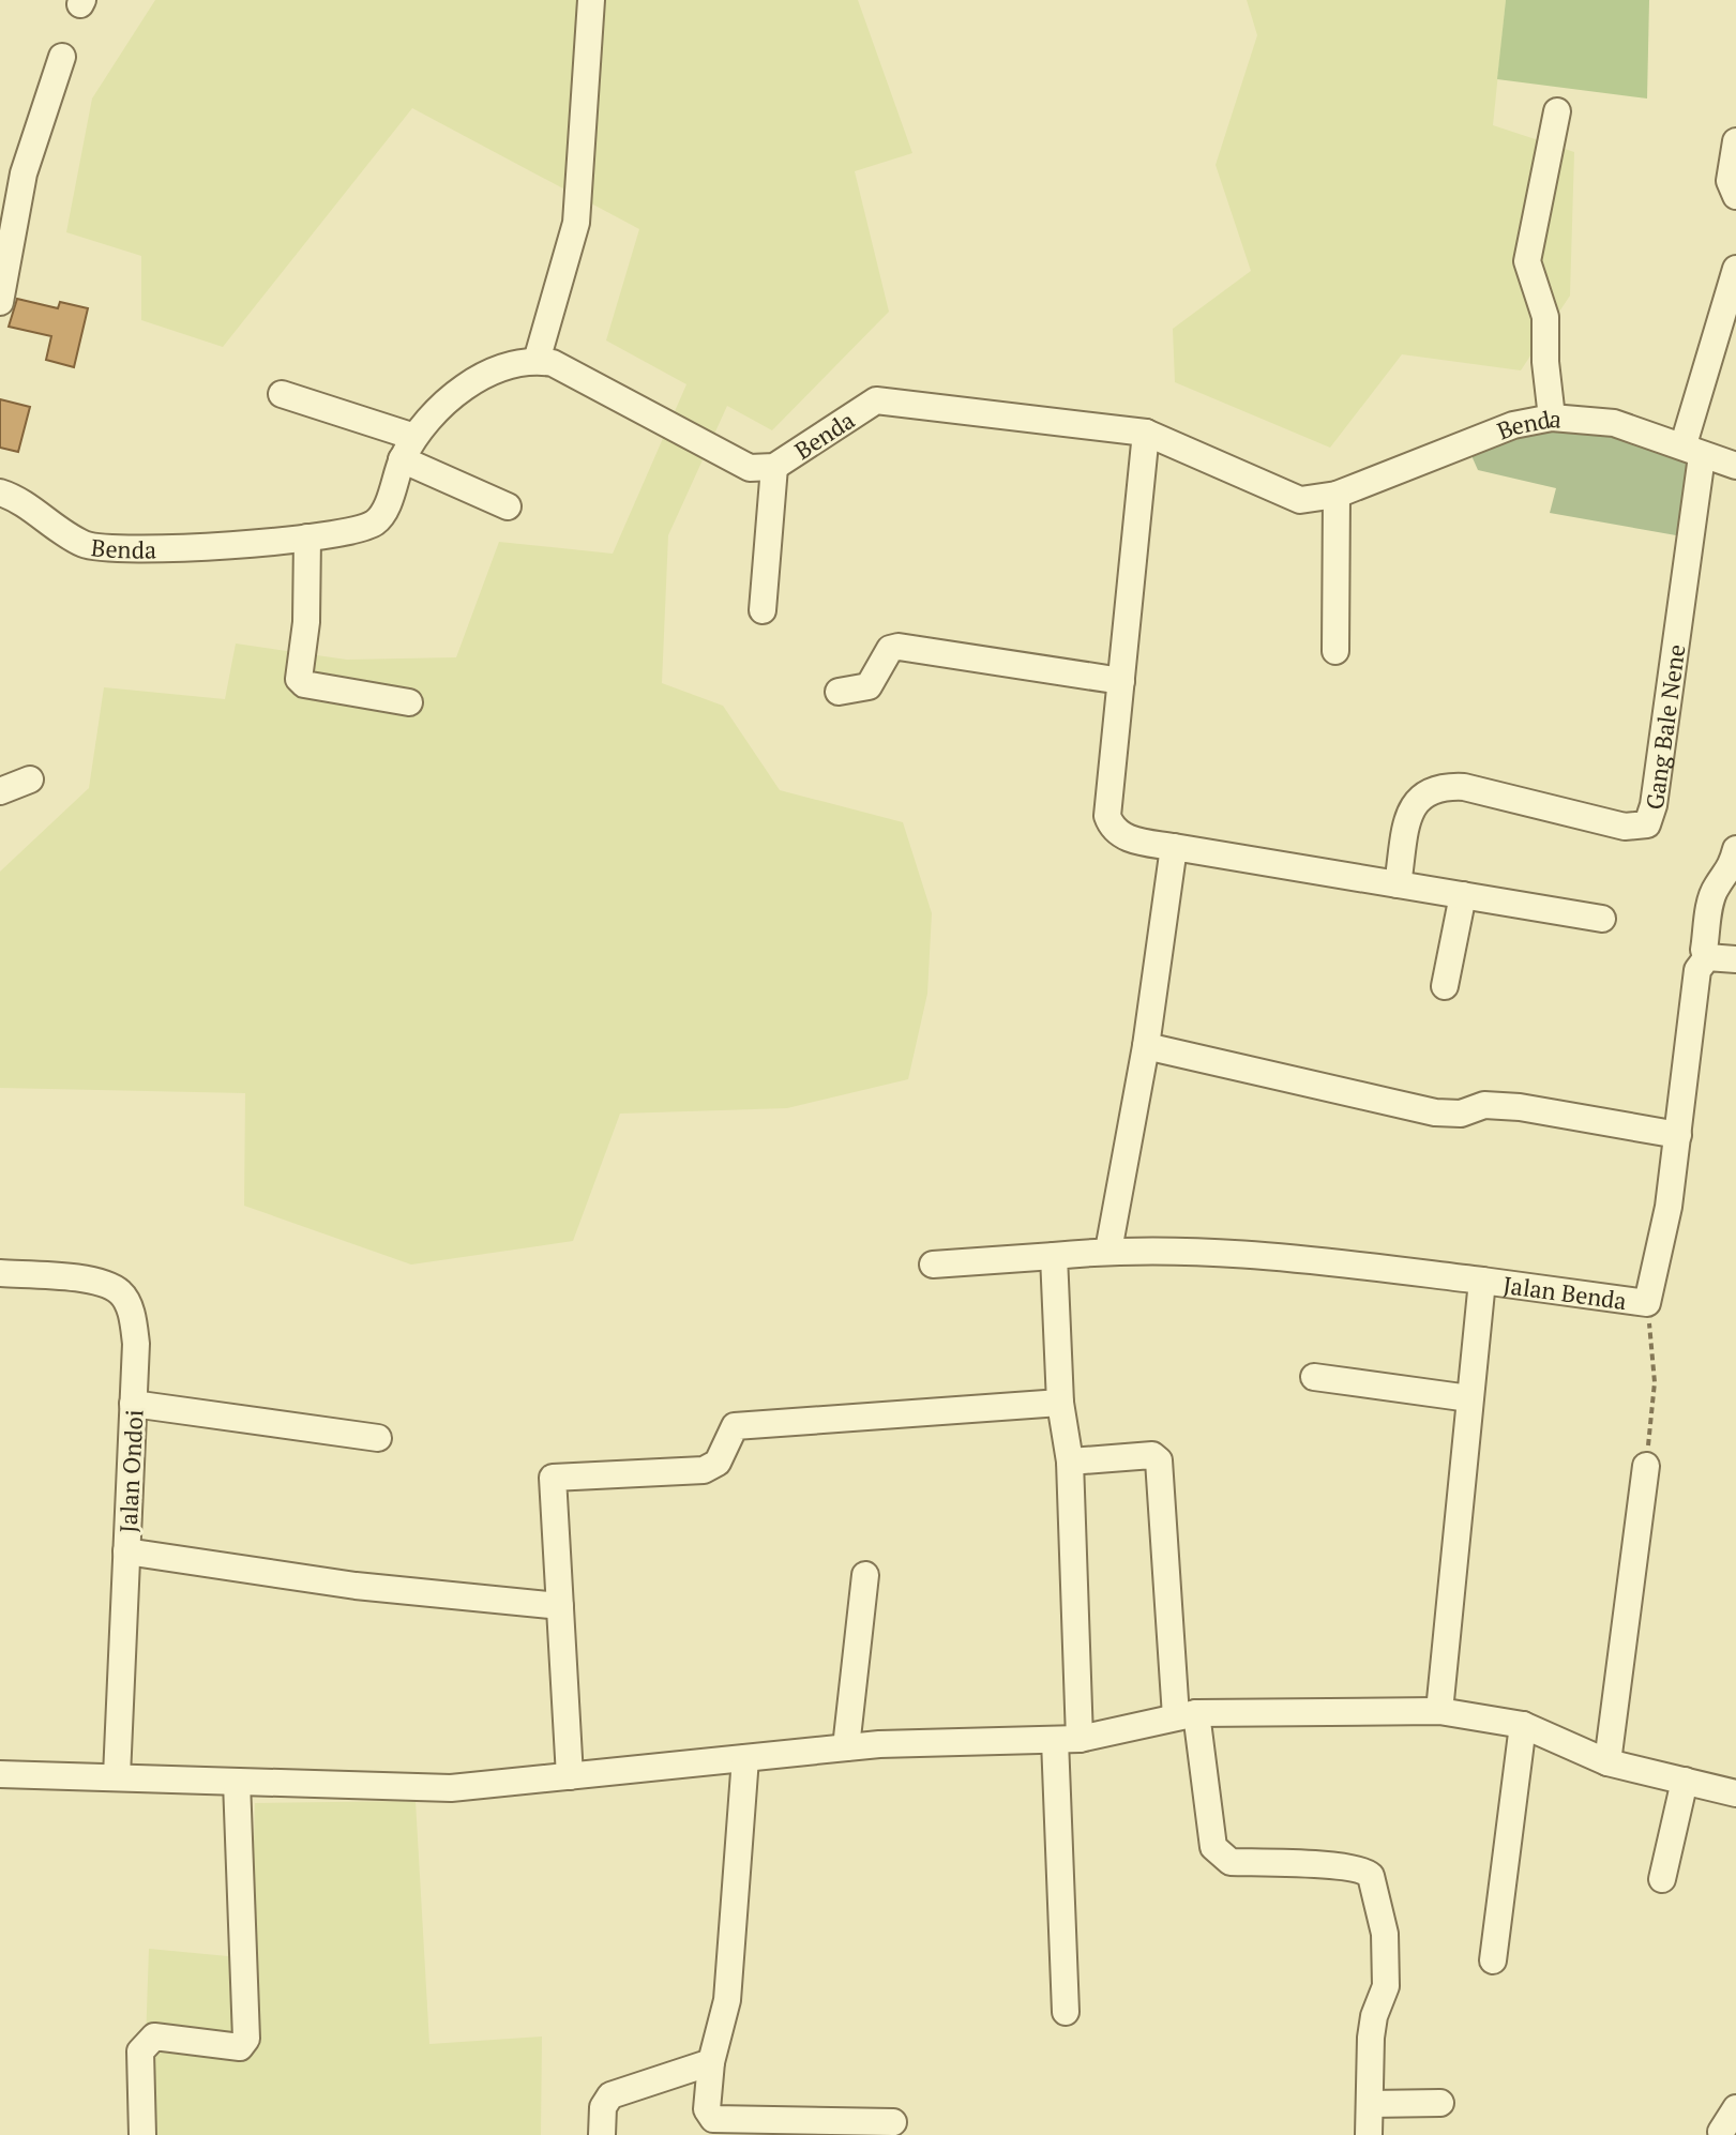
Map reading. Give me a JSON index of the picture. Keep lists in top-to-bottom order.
{
  "streets": {
    "street": [
      "Benda",
      "Gang Bale Nene",
      "Jalan Benda",
      "Jalan Ondoi"
    ]
  },
  "crossings": [
    ["Benda", "Gang Bale Nene"]
  ]
}
